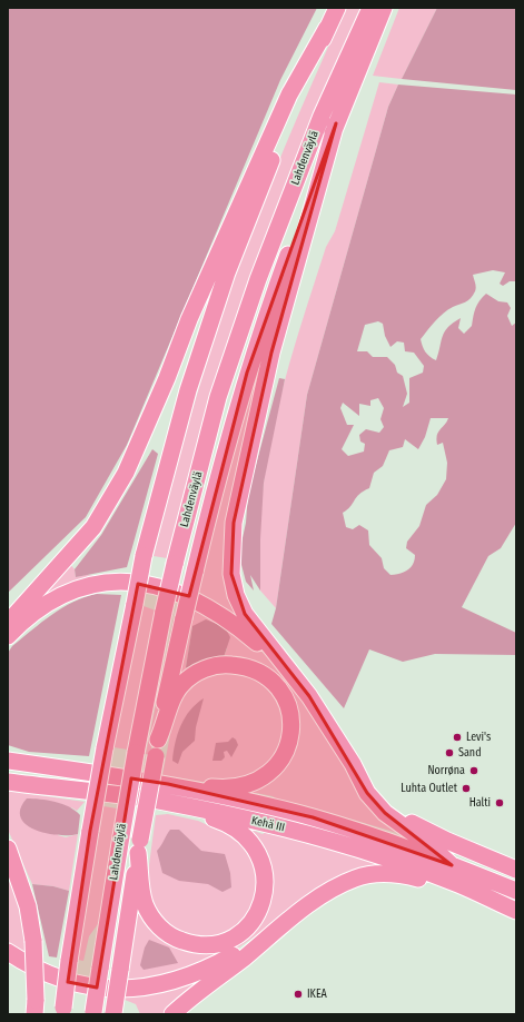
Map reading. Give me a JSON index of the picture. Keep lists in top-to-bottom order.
{
  "streets": {
    "highway": ["Lahdenväylä", "Kehä III"]
  },
  "places": [
    "Levi's",
    "Sand",
    "Norrøna",
    "Luhta Outlet",
    "Halti",
    "IKEA"
  ]
}
